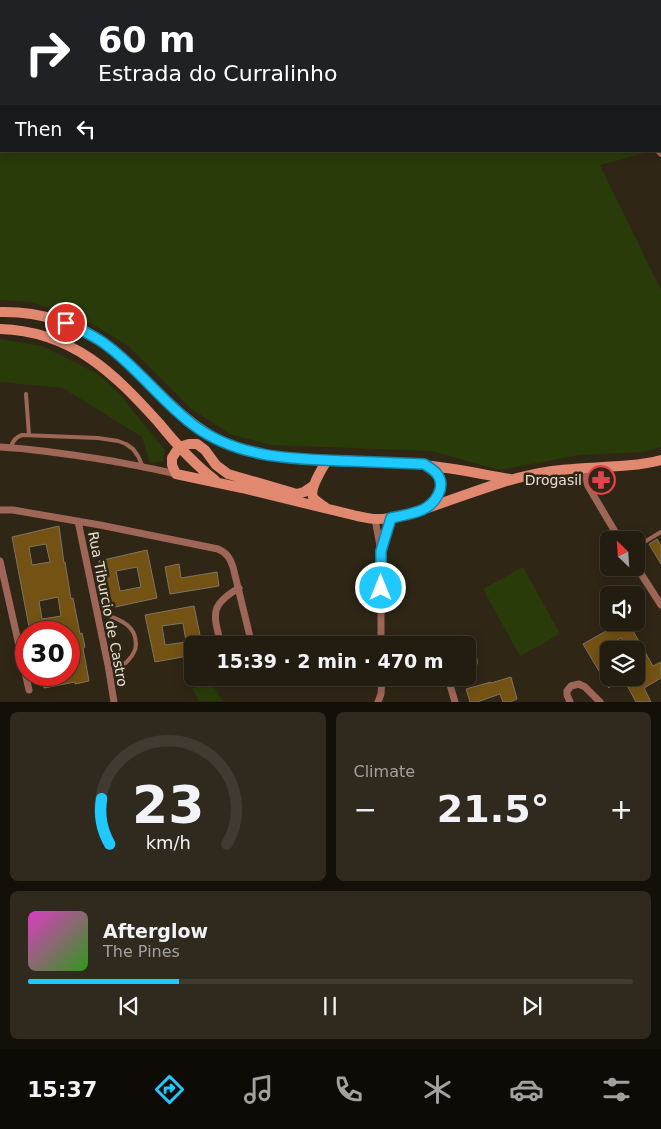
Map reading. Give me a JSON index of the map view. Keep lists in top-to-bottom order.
{
  "streets": {
    "street": ["Rua Tiburcio de Castro"]
  },
  "places": {
    "pharmacy": ["Drogasil"]
  },
  "north": "top left",
  "page": {
    "turn": ["60 m", "Estrada do Curralinho"],
    "then": "Then",
    "limit": "30",
    "trip": "15:39 · 2 min · 470 m",
    "tile": "Climate",
    "heat": ["−", "21.5°", "+"],
    "song": ["Afterglow", "The Pines"],
    "tabs": "15:37",
    "gauge": ["23", "km/h"]
  }
}
